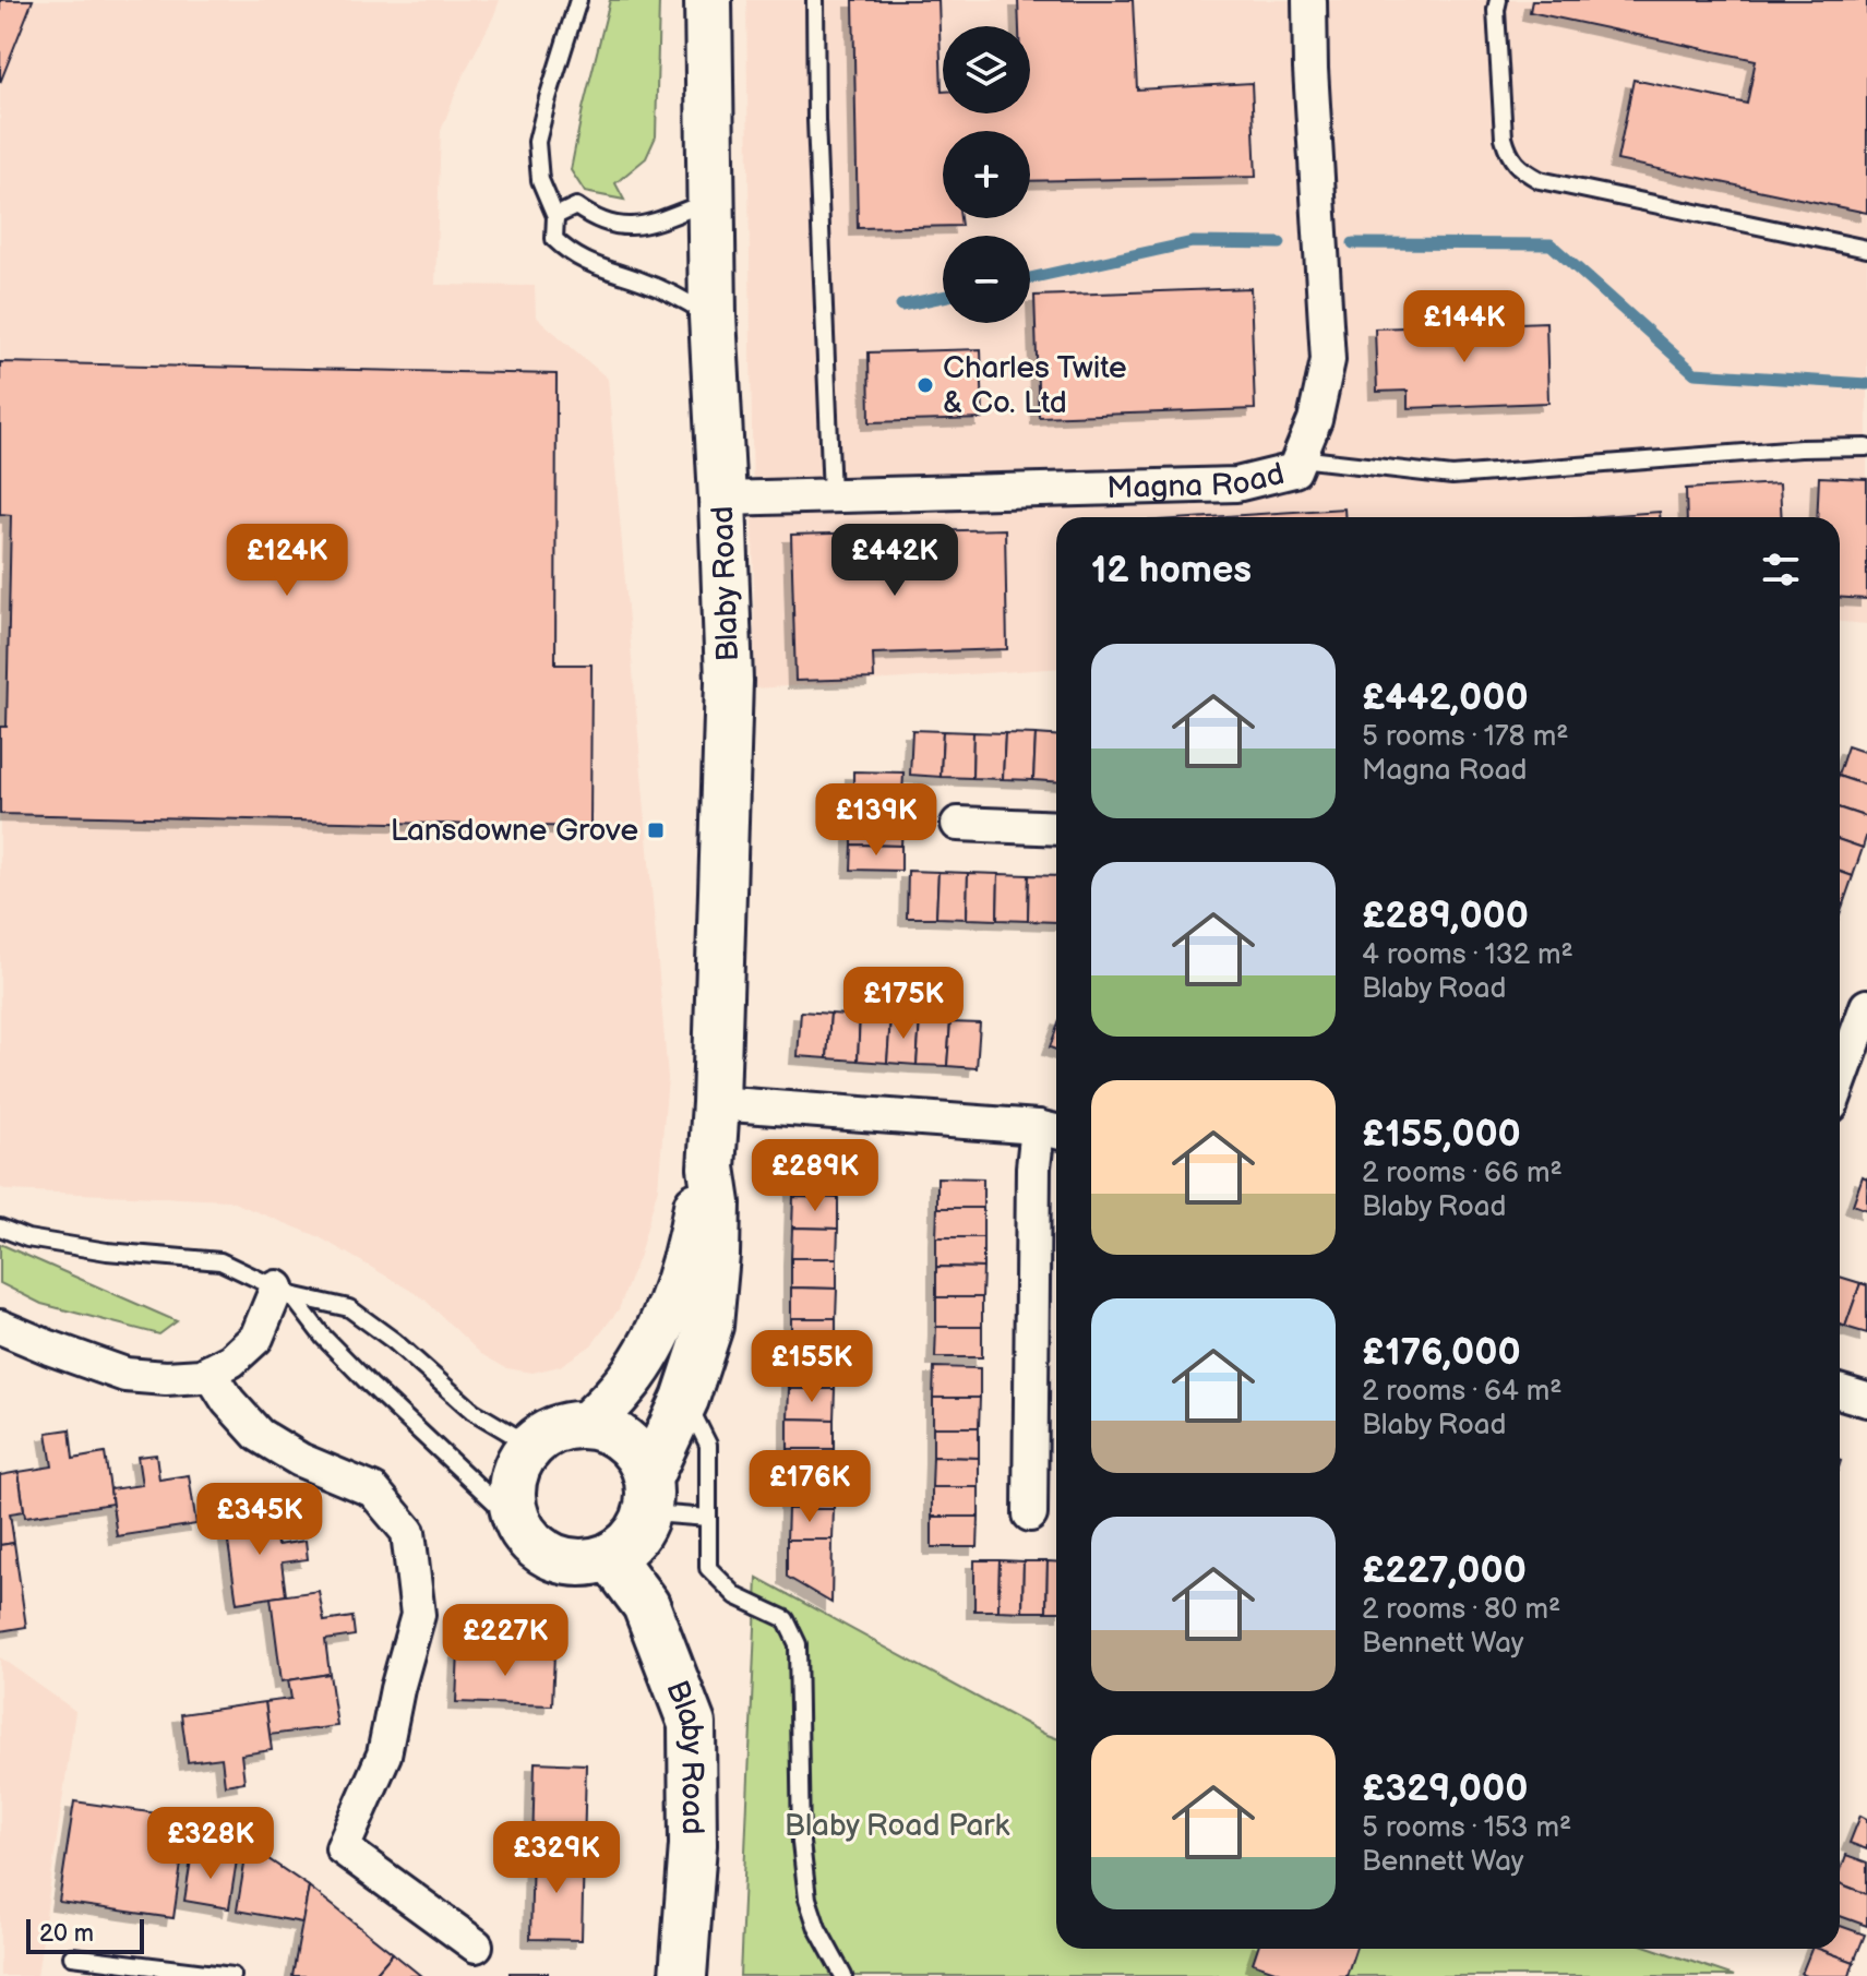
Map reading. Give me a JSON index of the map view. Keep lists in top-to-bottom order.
{
  "streets": {
    "main road": ["Blaby Road"],
    "street": ["Magna Road"]
  },
  "crossings": [
    ["Magna Road", "Blaby Road"]
  ],
  "parks": ["Blaby Road Park"],
  "places": {
    "other": ["Charles Twite & Co. Ltd"],
    "transit": ["Lansdowne Grove"]
  },
  "scale_bar": "20 m",
  "page": {
    "map_buttons": ["+", "−"],
    "price": [
      "£144K",
      "£124K",
      "£442K",
      "£139K",
      "£175K",
      "£289K",
      "£155K",
      "£176K",
      "£345K",
      "£227K",
      "£328K",
      "£329K"
    ],
    "heading": "12 homes",
    "list": [
      {
        "name": "£442,000",
        "note": "5 rooms · 178 m² · Magna Road"
      },
      {
        "name": "£289,000",
        "note": "4 rooms · 132 m² · Blaby Road"
      },
      {
        "name": "£155,000",
        "note": "2 rooms · 66 m² · Blaby Road"
      },
      {
        "name": "£176,000",
        "note": "2 rooms · 64 m² · Blaby Road"
      },
      {
        "name": "£227,000",
        "note": "2 rooms · 80 m² · Bennett Way"
      },
      {
        "name": "£329,000",
        "note": "5 rooms · 153 m² · Bennett Way"
      }
    ],
    "scale": "20 m"
  }
}
